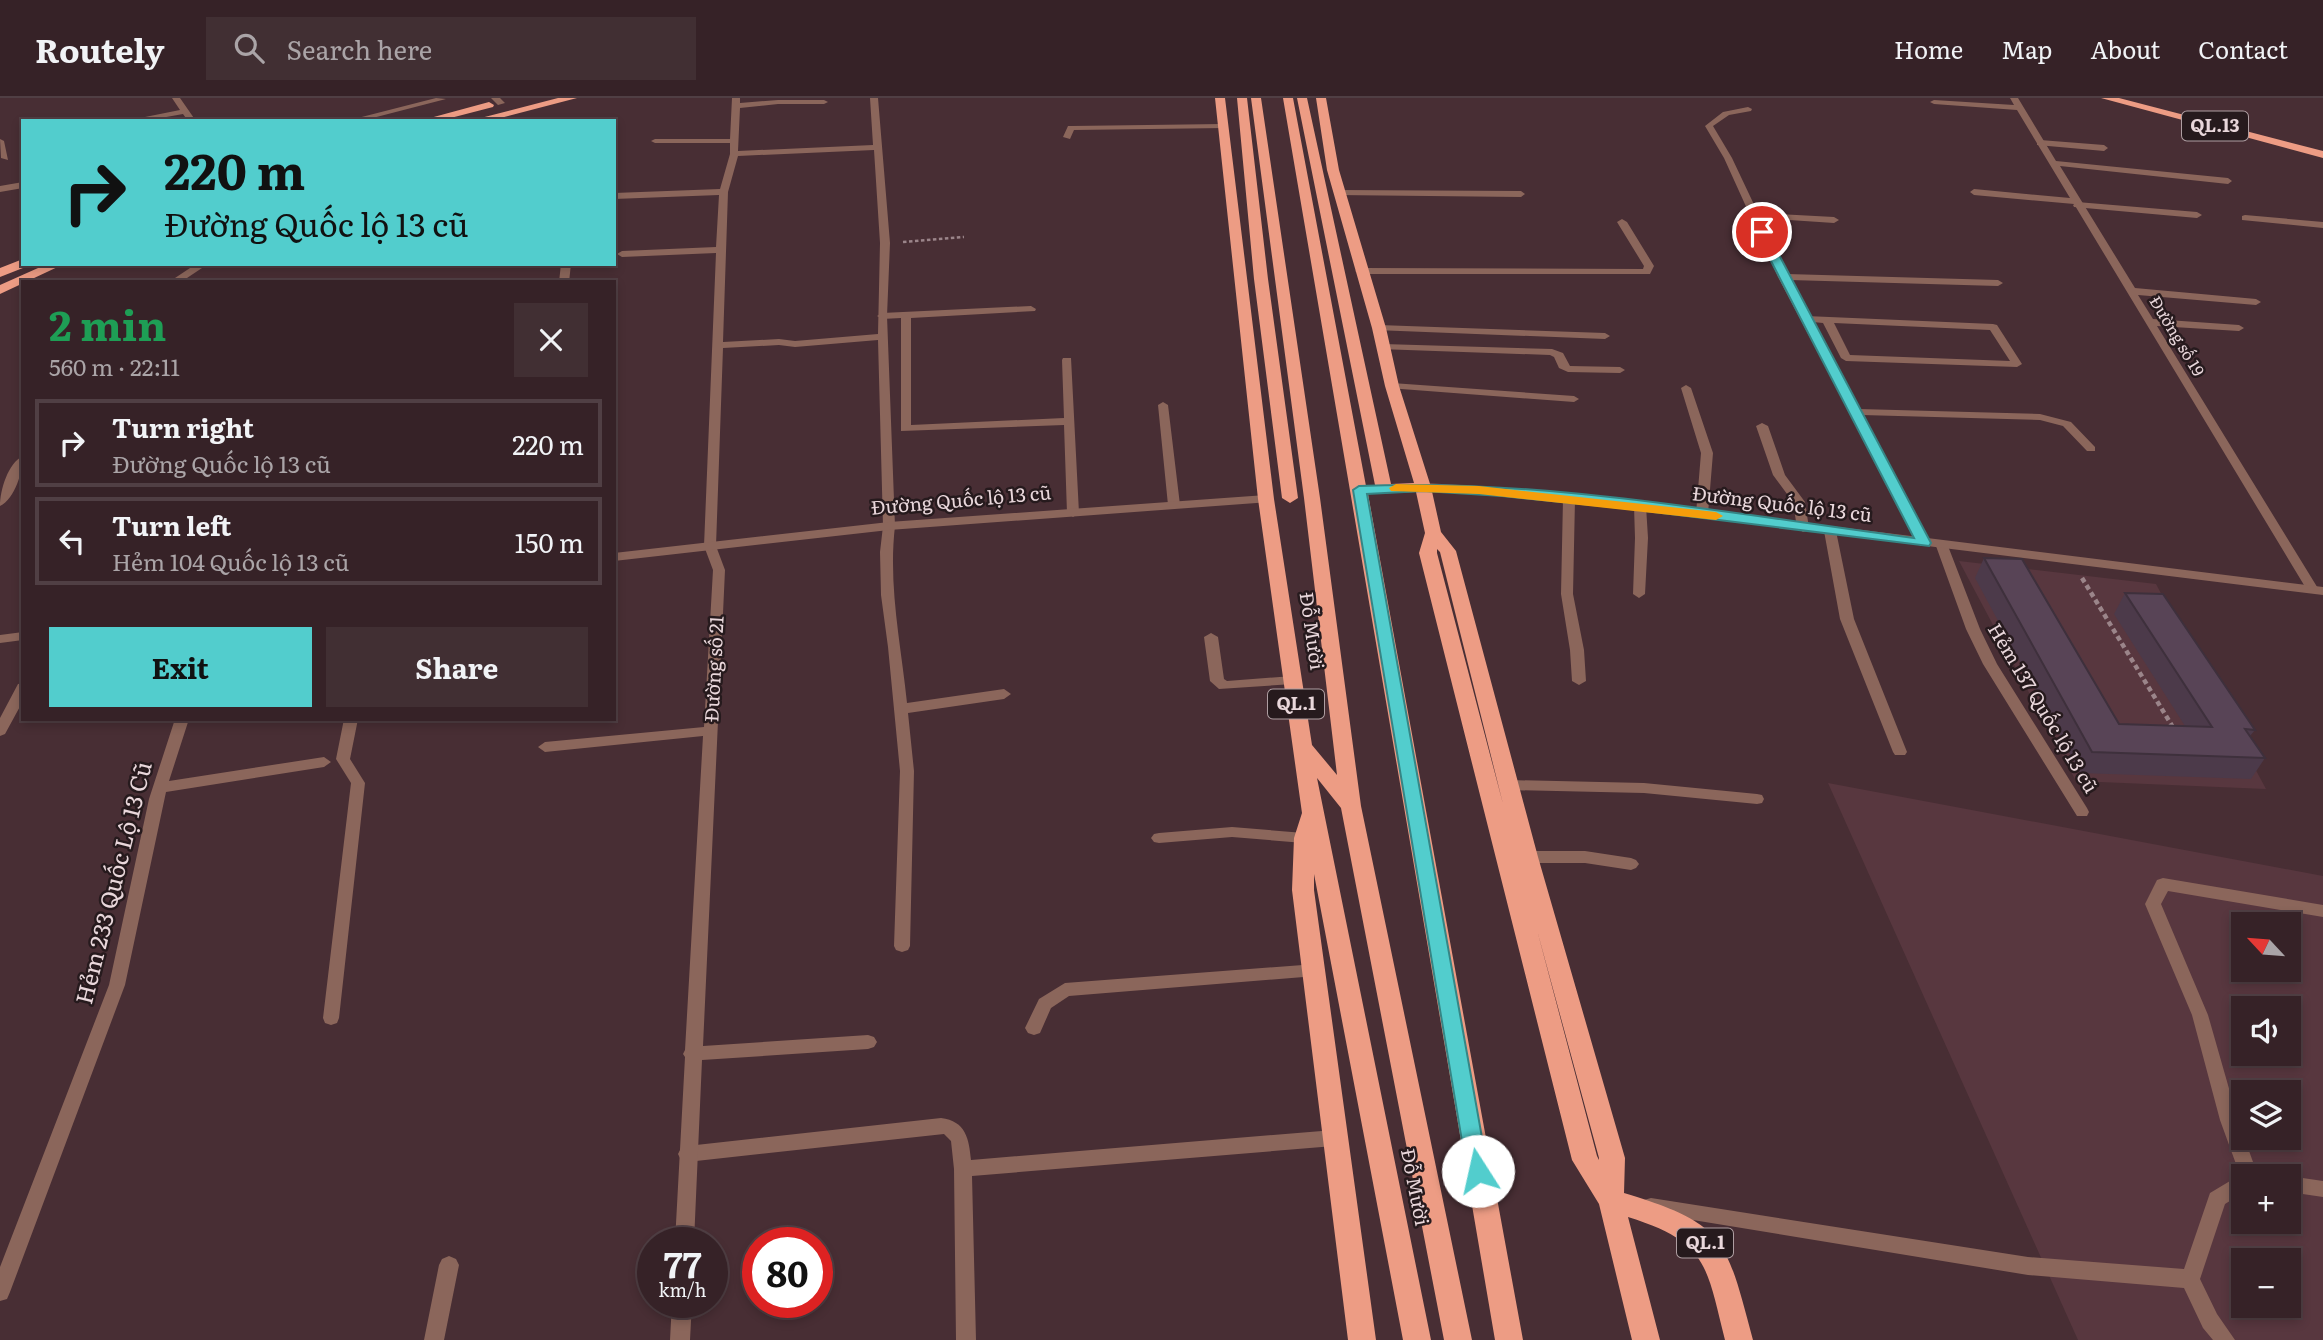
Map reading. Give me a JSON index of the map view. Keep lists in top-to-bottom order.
{
  "streets": {
    "highway": [
      "QL.13",
      "Đường Quốc lộ 13 cũ",
      "Đỗ Mười",
      "QL.1"
    ],
    "street": [
      "Đường số 19",
      "Đường số 21",
      "Hẻm 137 Quốc lộ 13 cũ",
      "Hẻm 233 Quốc Lộ 13 Cũ"
    ]
  },
  "crossings": [
    ["Đường số 19", "Đường Quốc lộ 13 cũ"],
    ["Đường Quốc lộ 13 cũ", "Đỗ Mười"],
    ["Đường Quốc lộ 13 cũ", "Đường số 21"],
    ["Đường Quốc lộ 13 cũ", "QL.1"],
    ["Đường Quốc lộ 13 cũ", "Hẻm 137 Quốc lộ 13 cũ"],
    ["Đỗ Mười", "QL.1"]
  ],
  "north": "top left",
  "page": {
    "header": "Routely",
    "search": "Search here",
    "nav": [
      "Home",
      "Map",
      "About",
      "Contact"
    ],
    "turn": ["220 m", "Đường Quốc lộ 13 cũ"],
    "heading": ["2 min", "560 m · 22:11"],
    "list": [
      {
        "name": "Turn right",
        "note": "Đường Quốc lộ 13 cũ",
        "value": "220 m"
      },
      {
        "name": "Turn left",
        "note": "Hẻm 104 Quốc lộ 13 cũ",
        "value": "150 m"
      }
    ],
    "buttons": ["Exit", "Share"],
    "map_buttons": ["+", "−"],
    "speed": "77 km/h",
    "limit": "80"
  }
}
